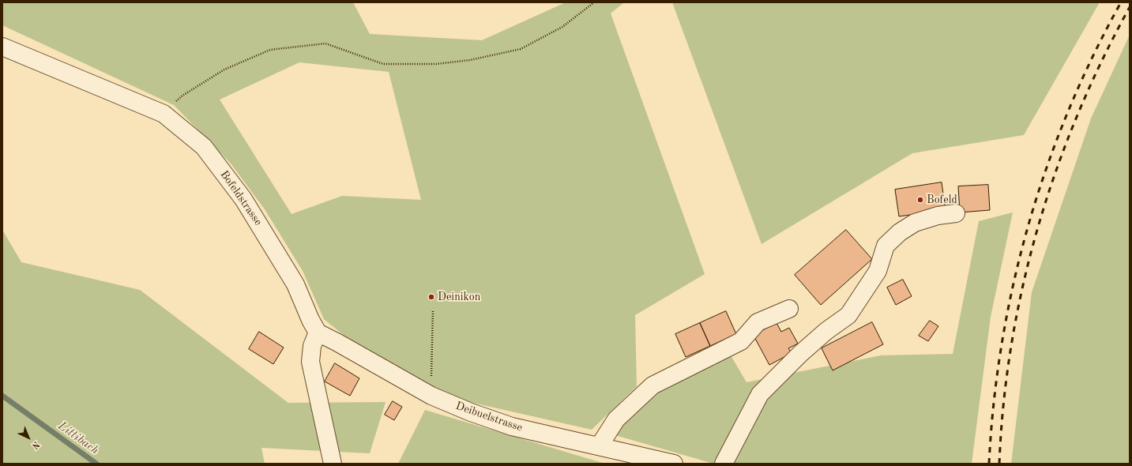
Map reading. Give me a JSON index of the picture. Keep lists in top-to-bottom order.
{
  "streets": {
    "street": ["Bofeldstrasse", "Deibuelstrasse"]
  },
  "crossings": [
    ["Bofeldstrasse", "Deibuelstrasse"]
  ],
  "water": ["Littibach"],
  "places": ["Bofeld", "Deinikon"],
  "north": "bottom right"
}
